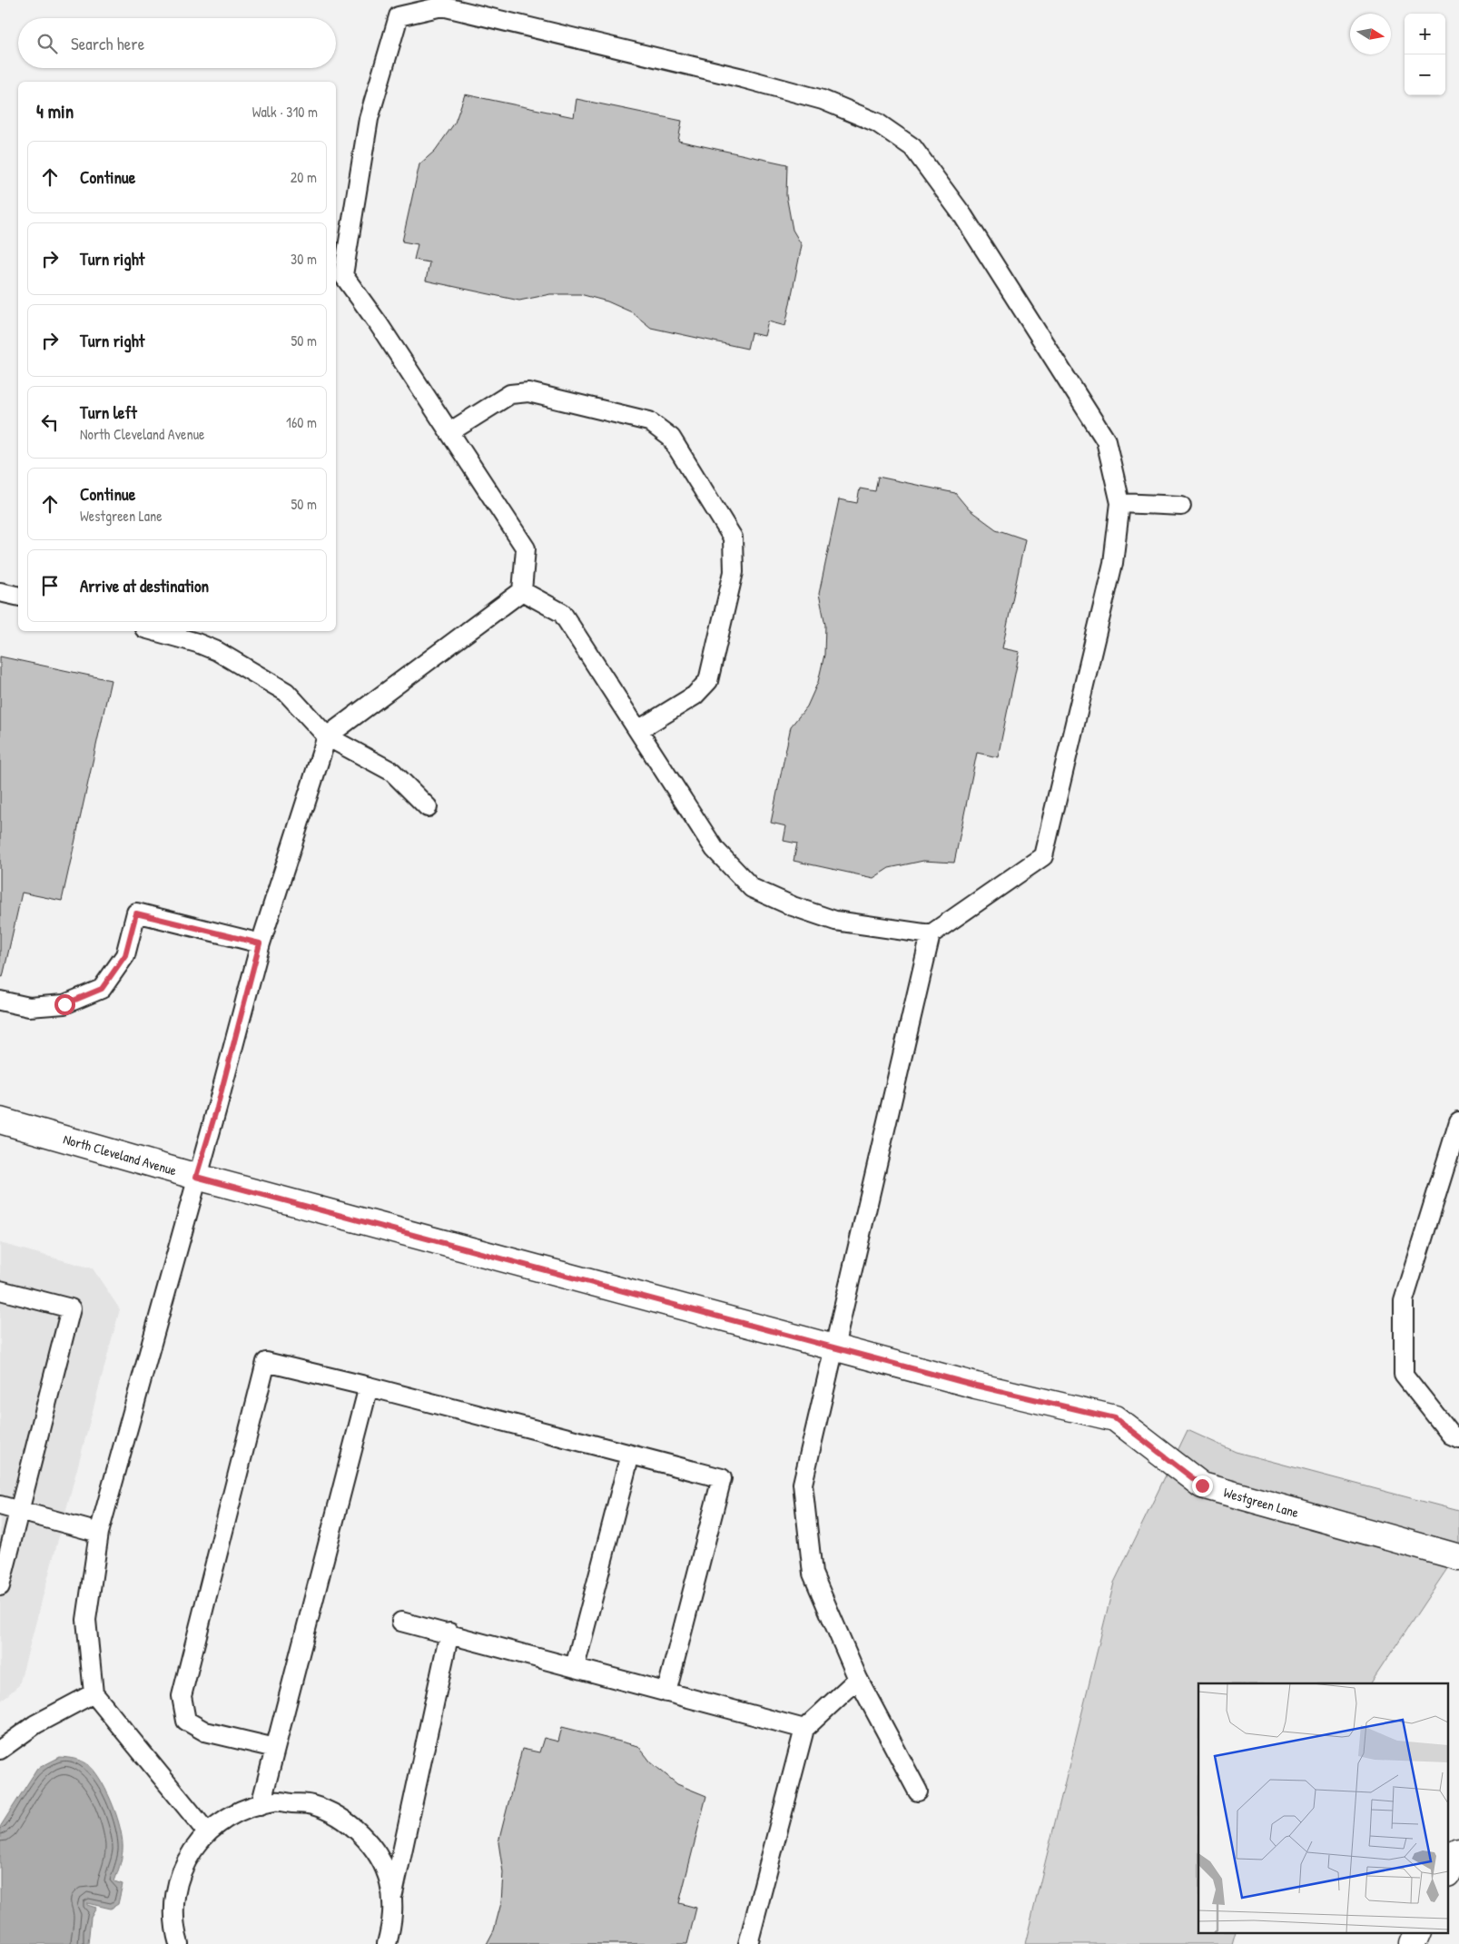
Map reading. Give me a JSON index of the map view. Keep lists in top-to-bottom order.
{
  "streets": {
    "street": ["North Cleveland Avenue", "Westgreen Lane"]
  },
  "crossings": [
    ["North Cleveland Avenue", "Westgreen Lane"]
  ],
  "north": "right",
  "page": {
    "map_buttons": ["+", "−"],
    "search": "Search here",
    "heading": ["4 min", "Walk · 310 m"],
    "list": [
      ["Continue", "20 m"],
      ["Turn right", "30 m"],
      ["Turn right", "50 m"],
      ["Turn left", "North Cleveland Avenue", "160 m"],
      ["Continue", "Westgreen Lane", "50 m"],
      "Arrive at destination"
    ]
  }
}
